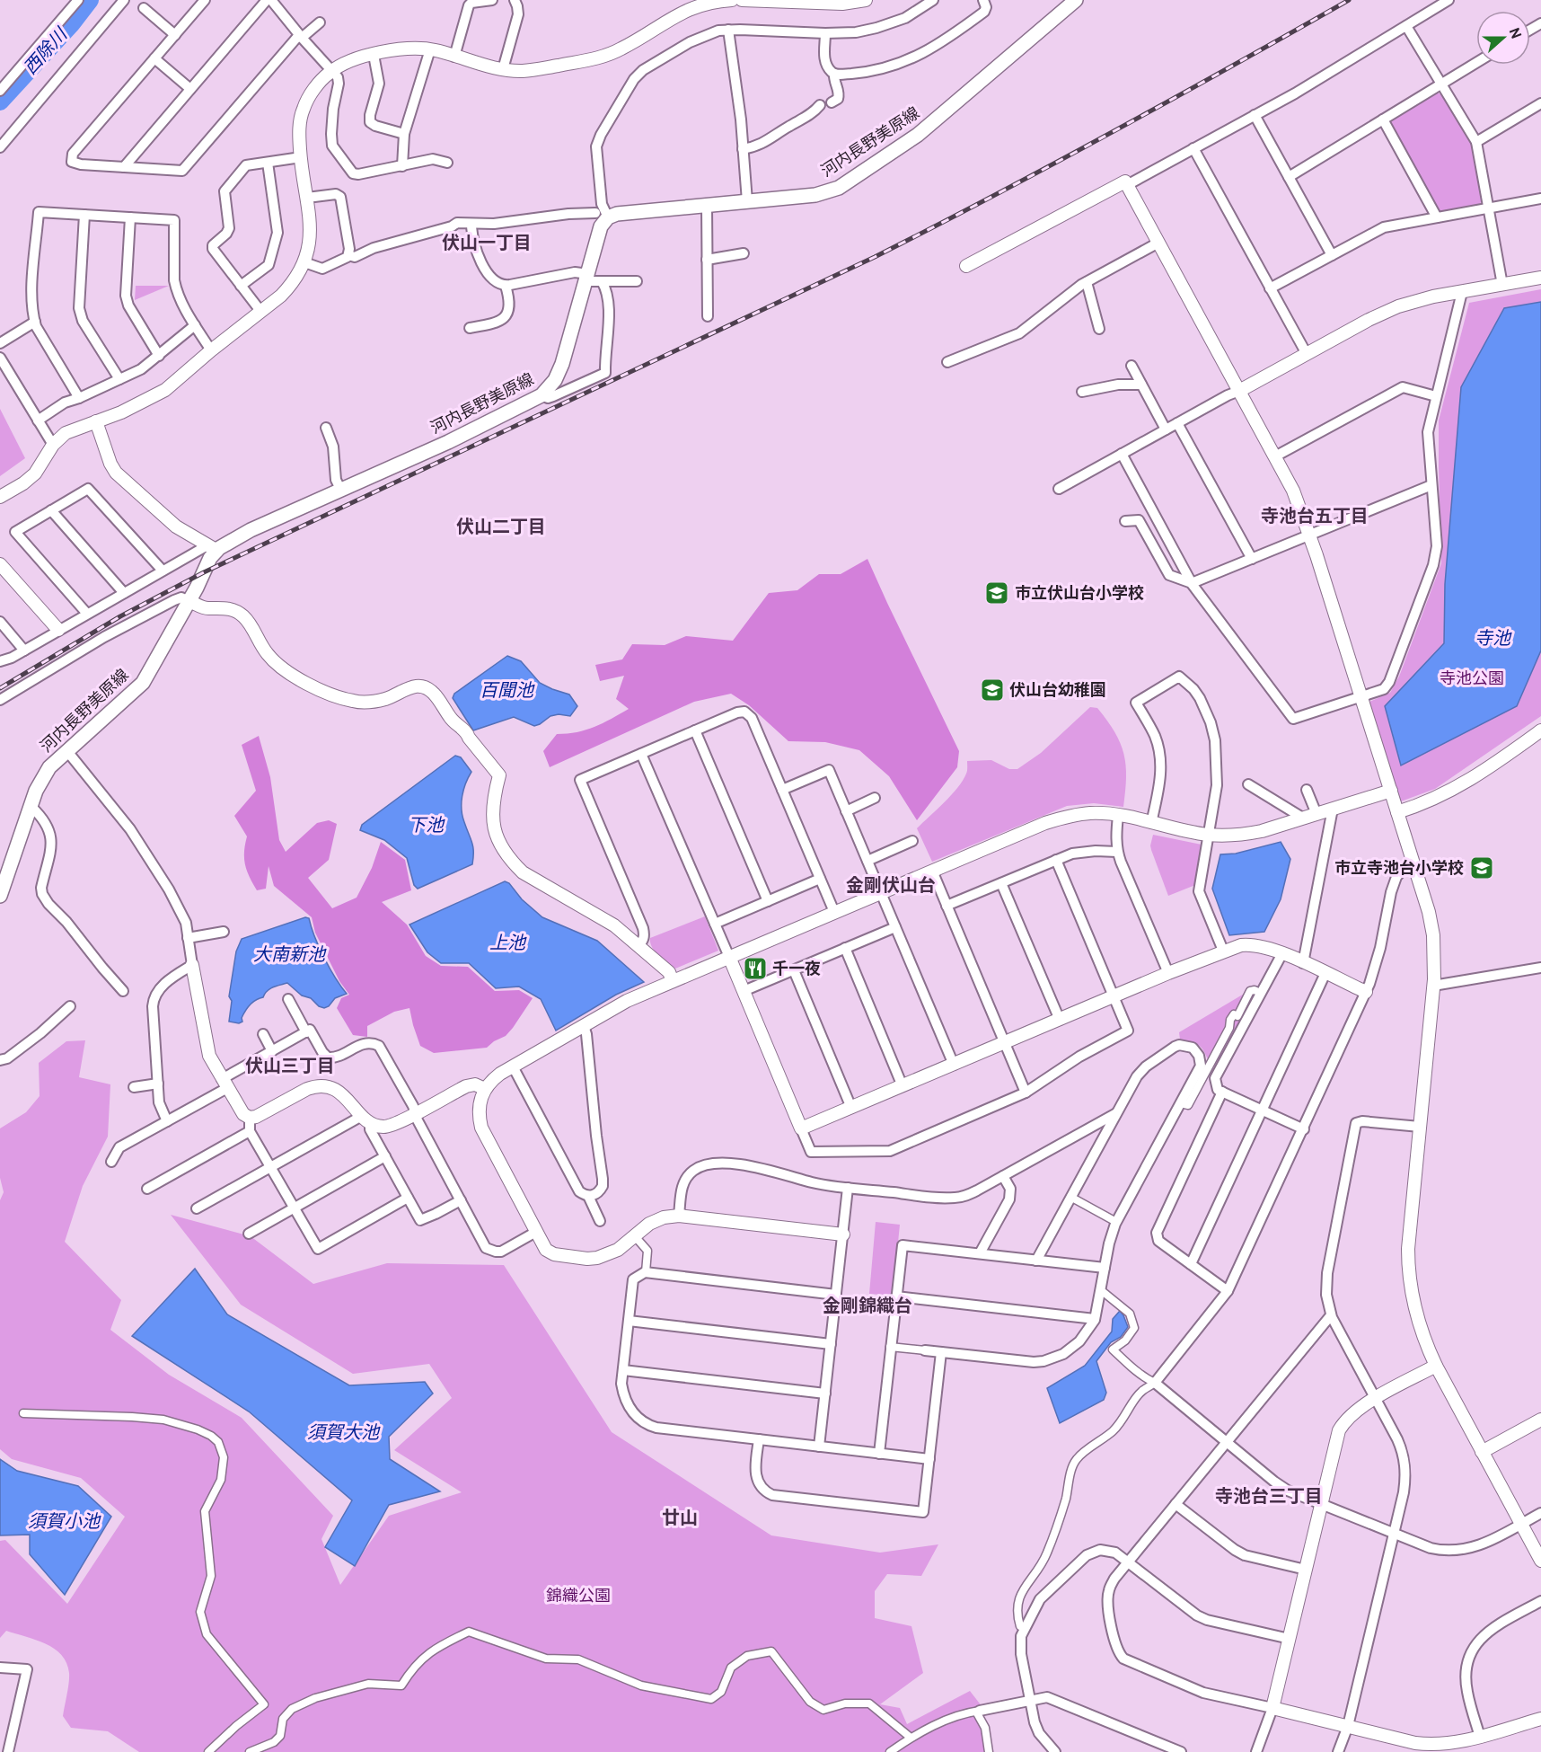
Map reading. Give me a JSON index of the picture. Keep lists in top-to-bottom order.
{
  "streets": {
    "main road": ["河内長野美原線"]
  },
  "districts": [
    "伏山一丁目",
    "寺池台五丁目",
    "伏山二丁目",
    "金剛伏山台",
    "伏山三丁目",
    "金剛錦織台",
    "寺池台三丁目",
    "廿山"
  ],
  "water": [
    "西除川",
    "寺池",
    "百聞池",
    "下池",
    "上池",
    "大南新池",
    "須賀大池",
    "須賀小池"
  ],
  "parks": ["寺池公園", "錦織公園"],
  "places": {
    "school or university": ["市立伏山台小学校", "伏山台幼稚園", "市立寺池台小学校"],
    "restaurant": ["千一夜"]
  },
  "north": "right"
}
